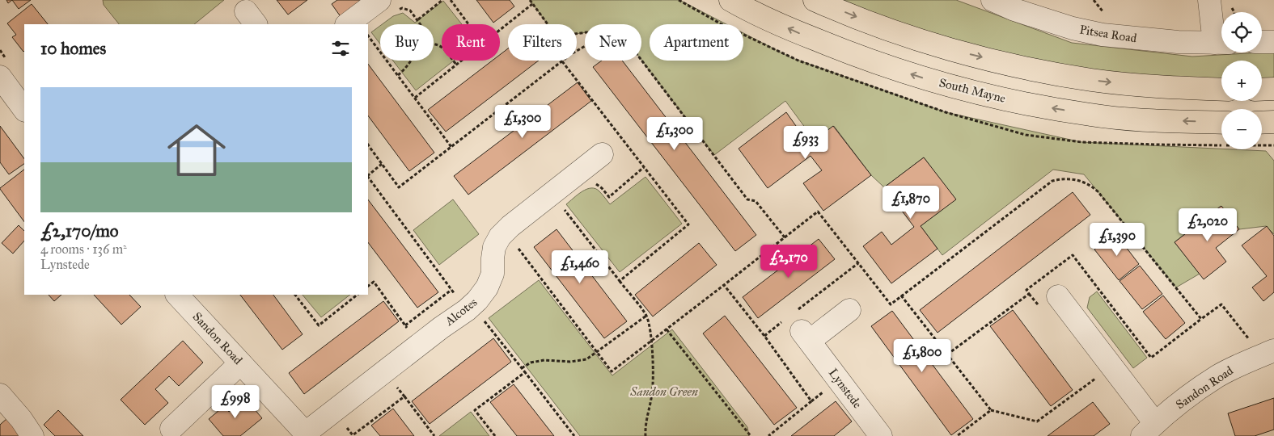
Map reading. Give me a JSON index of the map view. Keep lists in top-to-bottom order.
{
  "streets": {
    "main road": ["South Mayne"],
    "street": [
      "Pitsea Road",
      "Alcotes",
      "Sandon Road",
      "Lynstede"
    ]
  },
  "crossings": [
    ["Alcotes", "Sandon Road"]
  ],
  "parks": ["Sandon Green"],
  "page": {
    "map_buttons": ["+", "−"],
    "chip": [
      "Buy",
      "Rent",
      "Filters",
      "New",
      "Apartment"
    ],
    "heading": "10 homes",
    "list": [
      {
        "name": "£2,170/mo",
        "note": "4 rooms · 136 m² · Lynstede"
      }
    ],
    "price": [
      "£1,300",
      "£1,300",
      "£933",
      "£1,870",
      "£2,020",
      "£1,390",
      "£2,170",
      "£1,460",
      "£1,800",
      "£998"
    ]
  }
}
